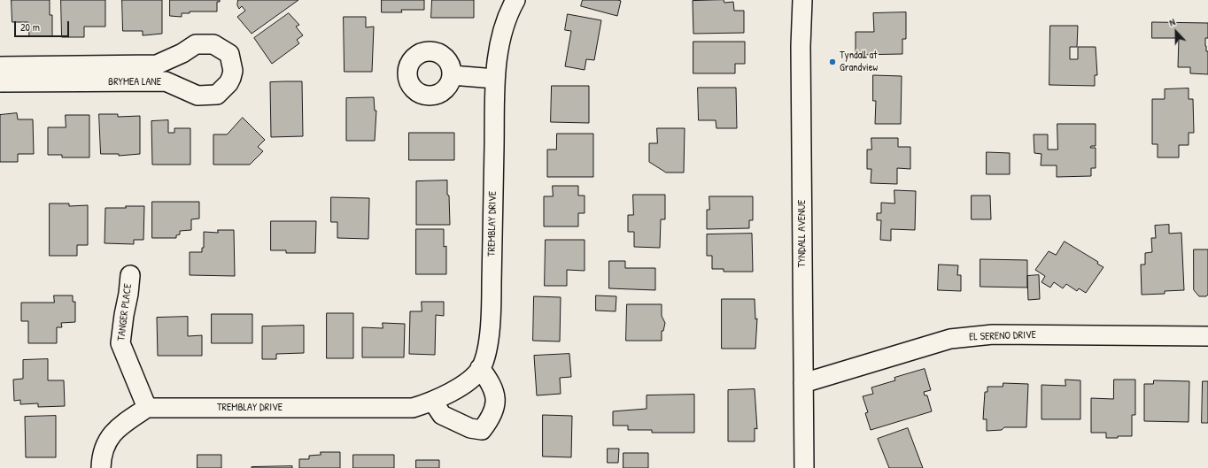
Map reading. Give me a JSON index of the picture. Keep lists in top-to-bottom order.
{
  "streets": {
    "street": [
      "BRYMEA LANE",
      "TREMBLAY DRIVE",
      "TYNDALL AVENUE",
      "TANGER PLACE",
      "EL SERENO DRIVE"
    ]
  },
  "crossings": [
    ["TREMBLAY DRIVE", "TANGER PLACE"],
    ["TYNDALL AVENUE", "EL SERENO DRIVE"]
  ],
  "places": ["Tyndall at Grandview"],
  "scale_bar": "20 m",
  "north": "top"
}
